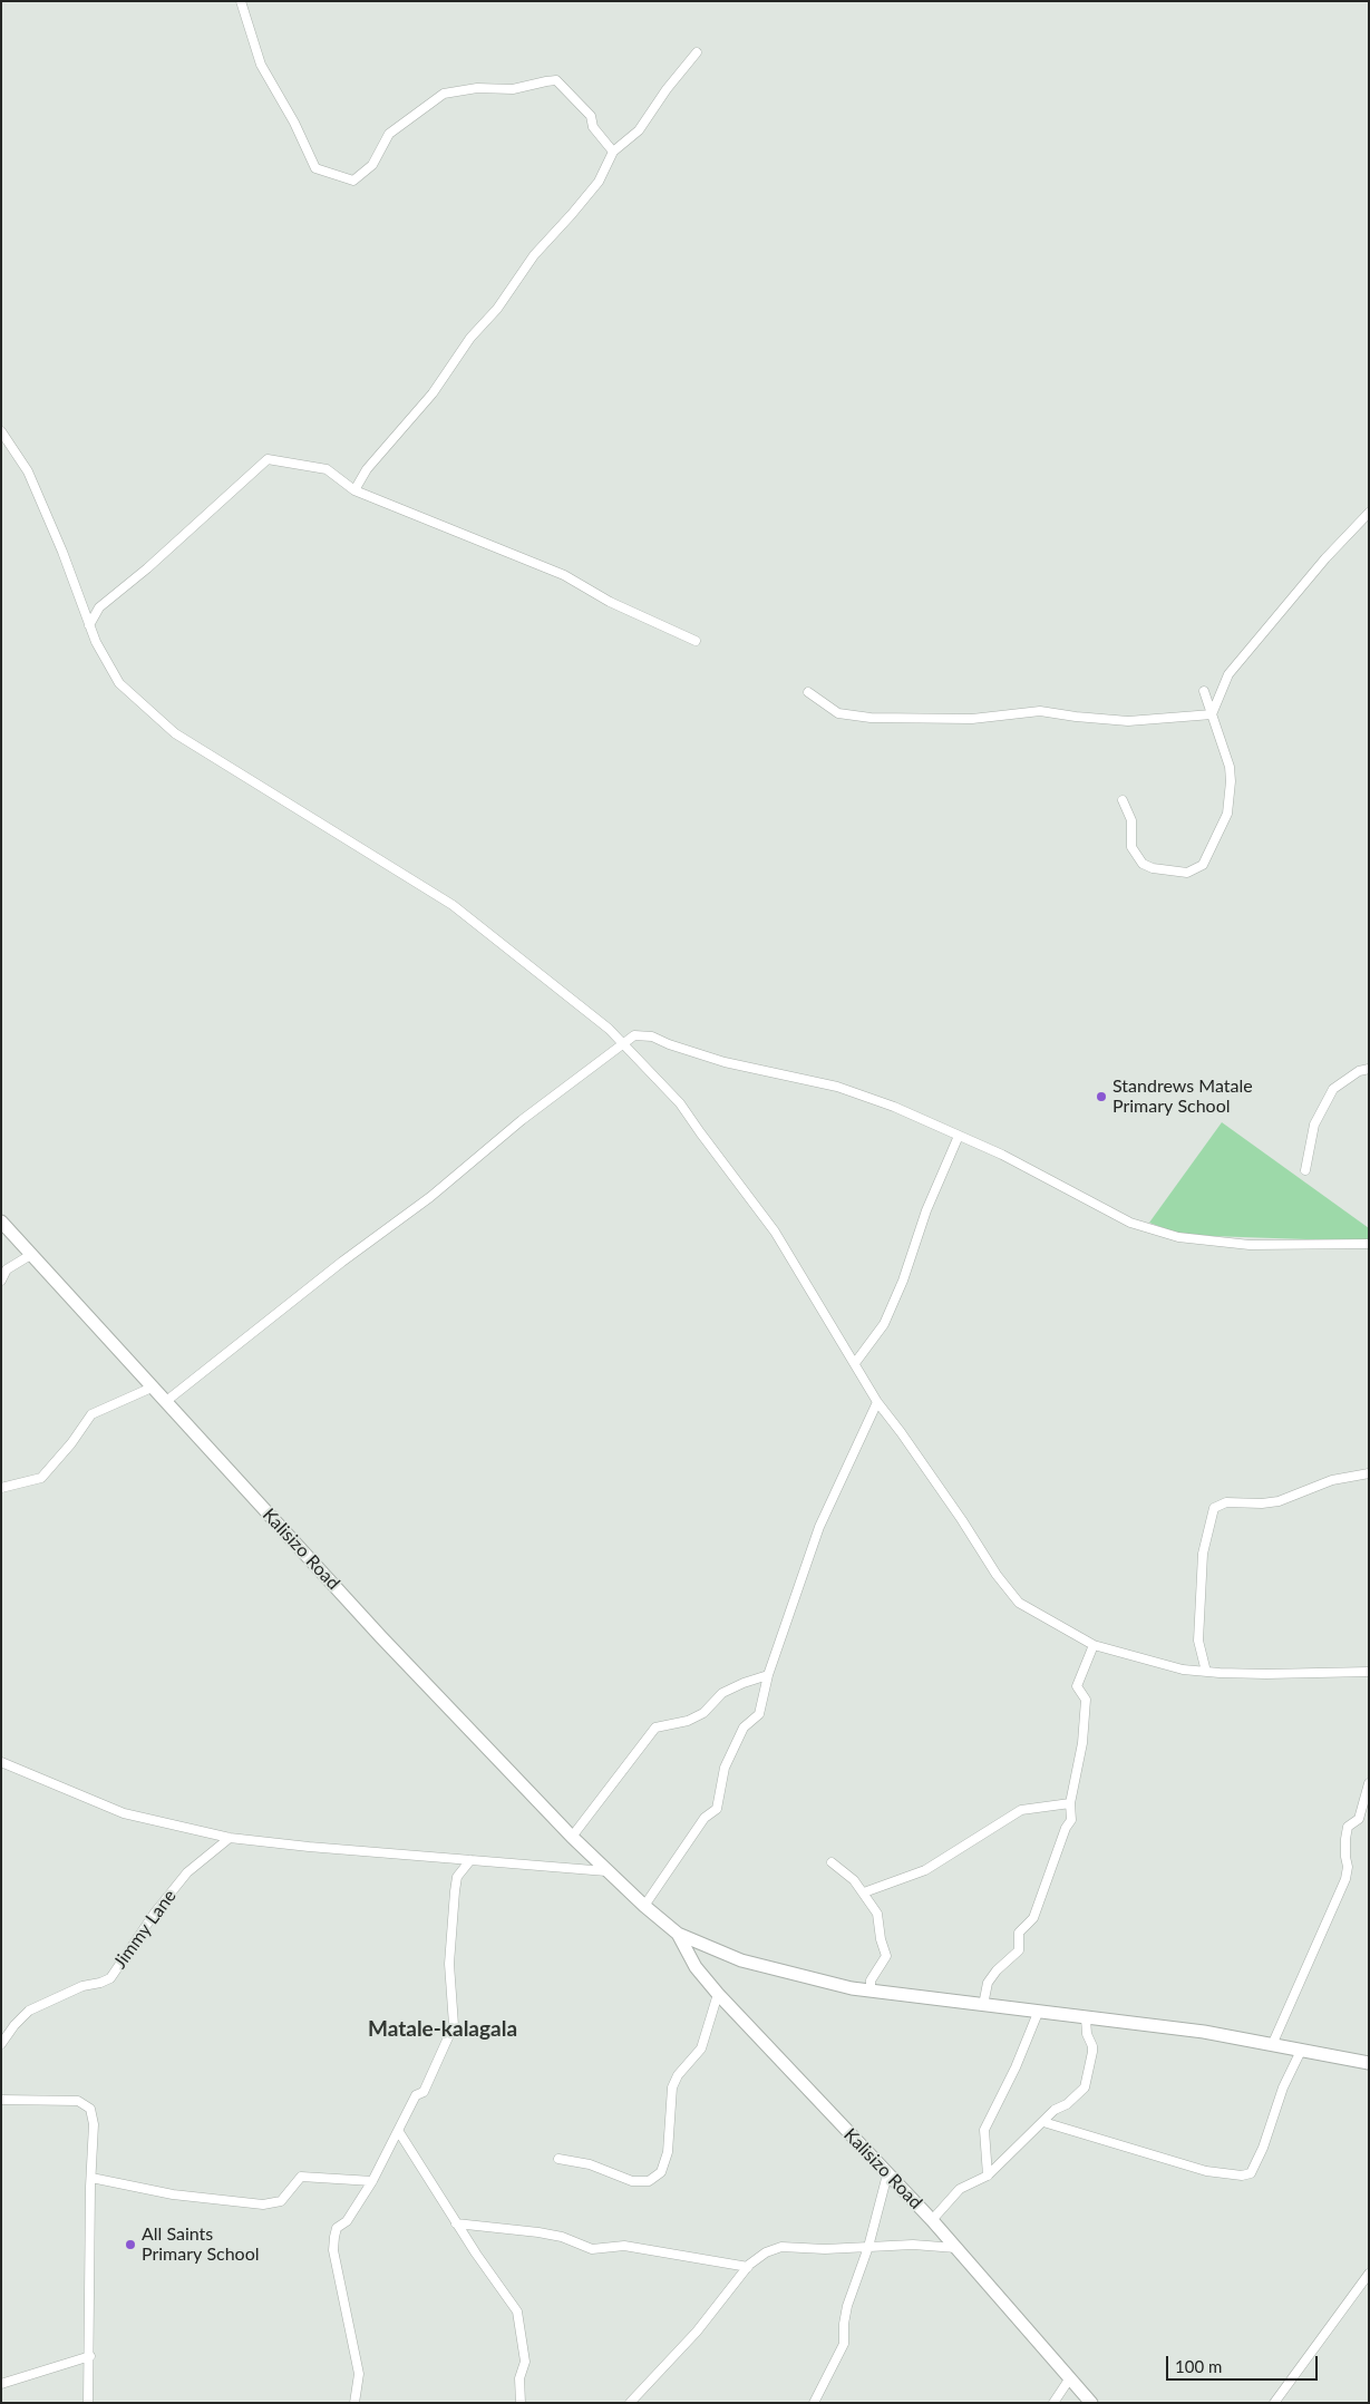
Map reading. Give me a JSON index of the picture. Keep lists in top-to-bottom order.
{
  "streets": {
    "street": ["Kalisizo Road", "Jimmy Lane"]
  },
  "districts": ["Matale-kalagala"],
  "places": ["Standrews Matale Primary School", "All Saints Primary School"],
  "scale_bar": "100 m"
}
